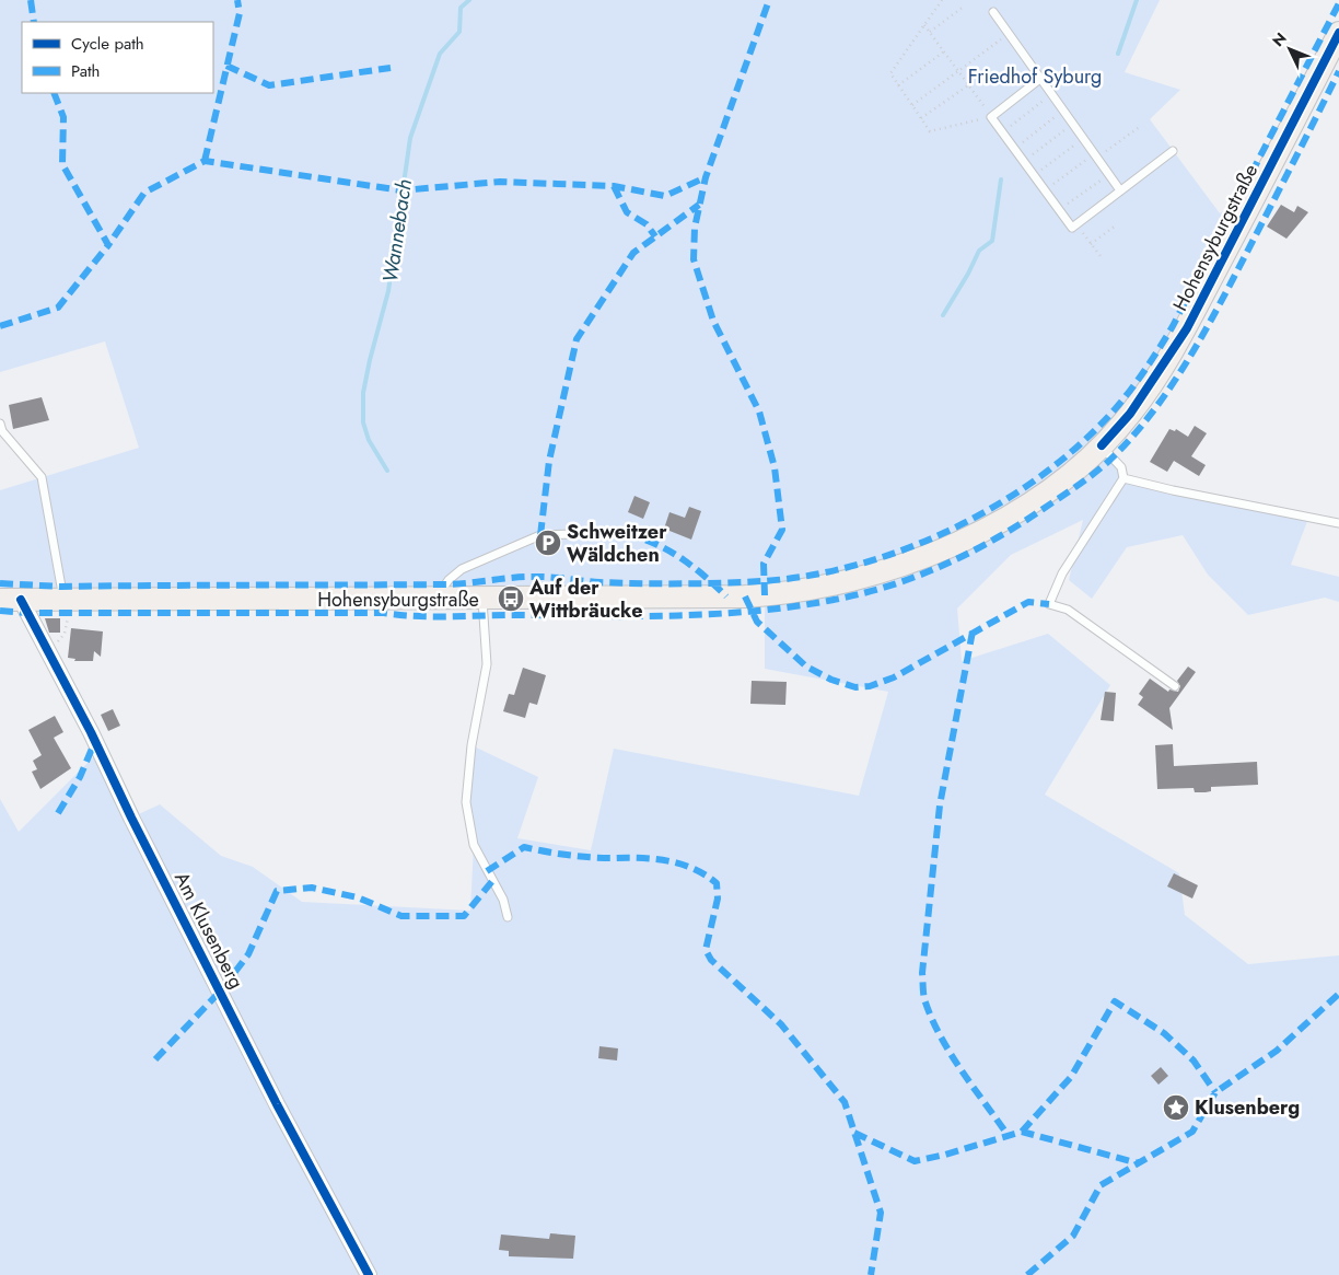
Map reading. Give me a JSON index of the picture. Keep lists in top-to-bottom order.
{
  "streets": {
    "main road": ["Hohensyburgstraße"],
    "street": ["Am Klusenberg"]
  },
  "crossings": [
    ["Hohensyburgstraße", "Am Klusenberg"]
  ],
  "water": ["Wannebach"],
  "parks": ["Friedhof Syburg"],
  "places": {
    "parking": ["Schweitzer Wäldchen"],
    "bus stop": ["Auf der Wittbräucke"],
    "place": ["Klusenberg"]
  },
  "legend": ["Cycle path", "Path"],
  "north": "top left"
}
